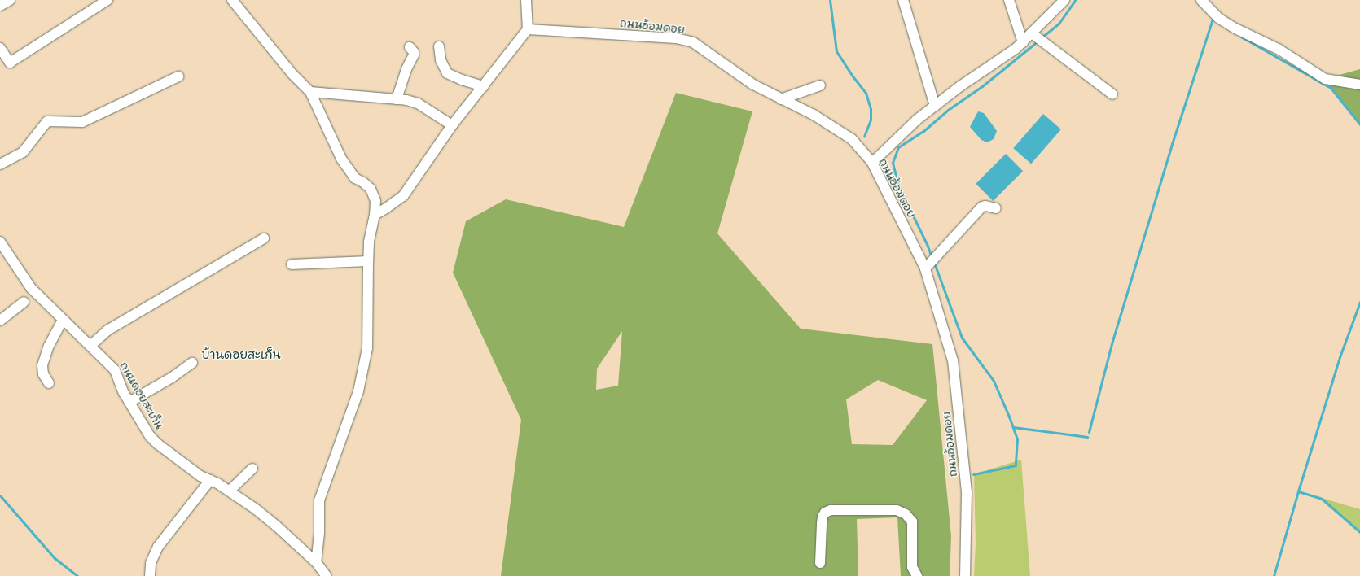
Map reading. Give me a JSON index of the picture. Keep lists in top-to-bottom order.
{
  "streets": {
    "street": ["ถนนอ้อมดอย", "ถนนดอยสะเก็น"]
  },
  "districts": ["บ้านดอยสะเก็น"]
}
